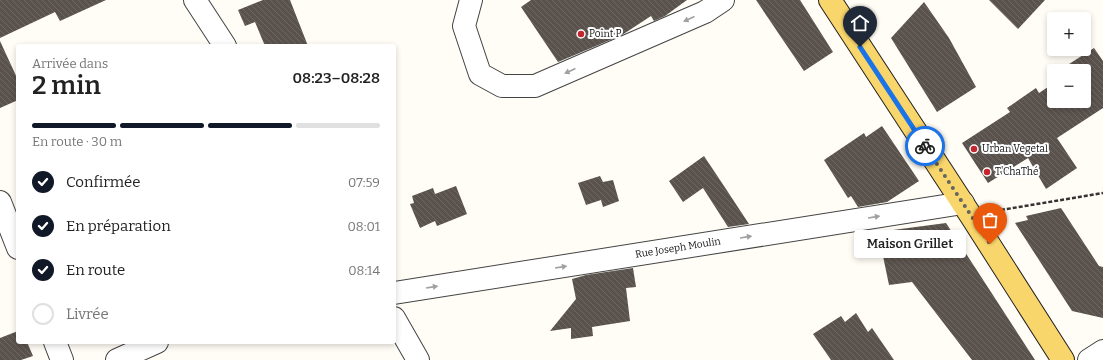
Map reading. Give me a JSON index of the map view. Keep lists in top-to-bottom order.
{
  "streets": {
    "street": ["Rue Joseph Moulin"]
  },
  "one_way": ["Rue Joseph Moulin"],
  "places": [
    "Point P",
    "Urban Vegetal",
    "T'ChaThé",
    "Maison Grillet"
  ],
  "page": {
    "map_buttons": ["+", "−"],
    "heading": ["2 min", "Arrivée dans", "08:23–08:28"],
    "bar": "En route · 30 m",
    "list": [
      ["Confirmée", "07:59"],
      ["En préparation", "08:01"],
      ["En route", "08:14"],
      "Livrée"
    ],
    "bubble": "Maison Grillet"
  }
}
